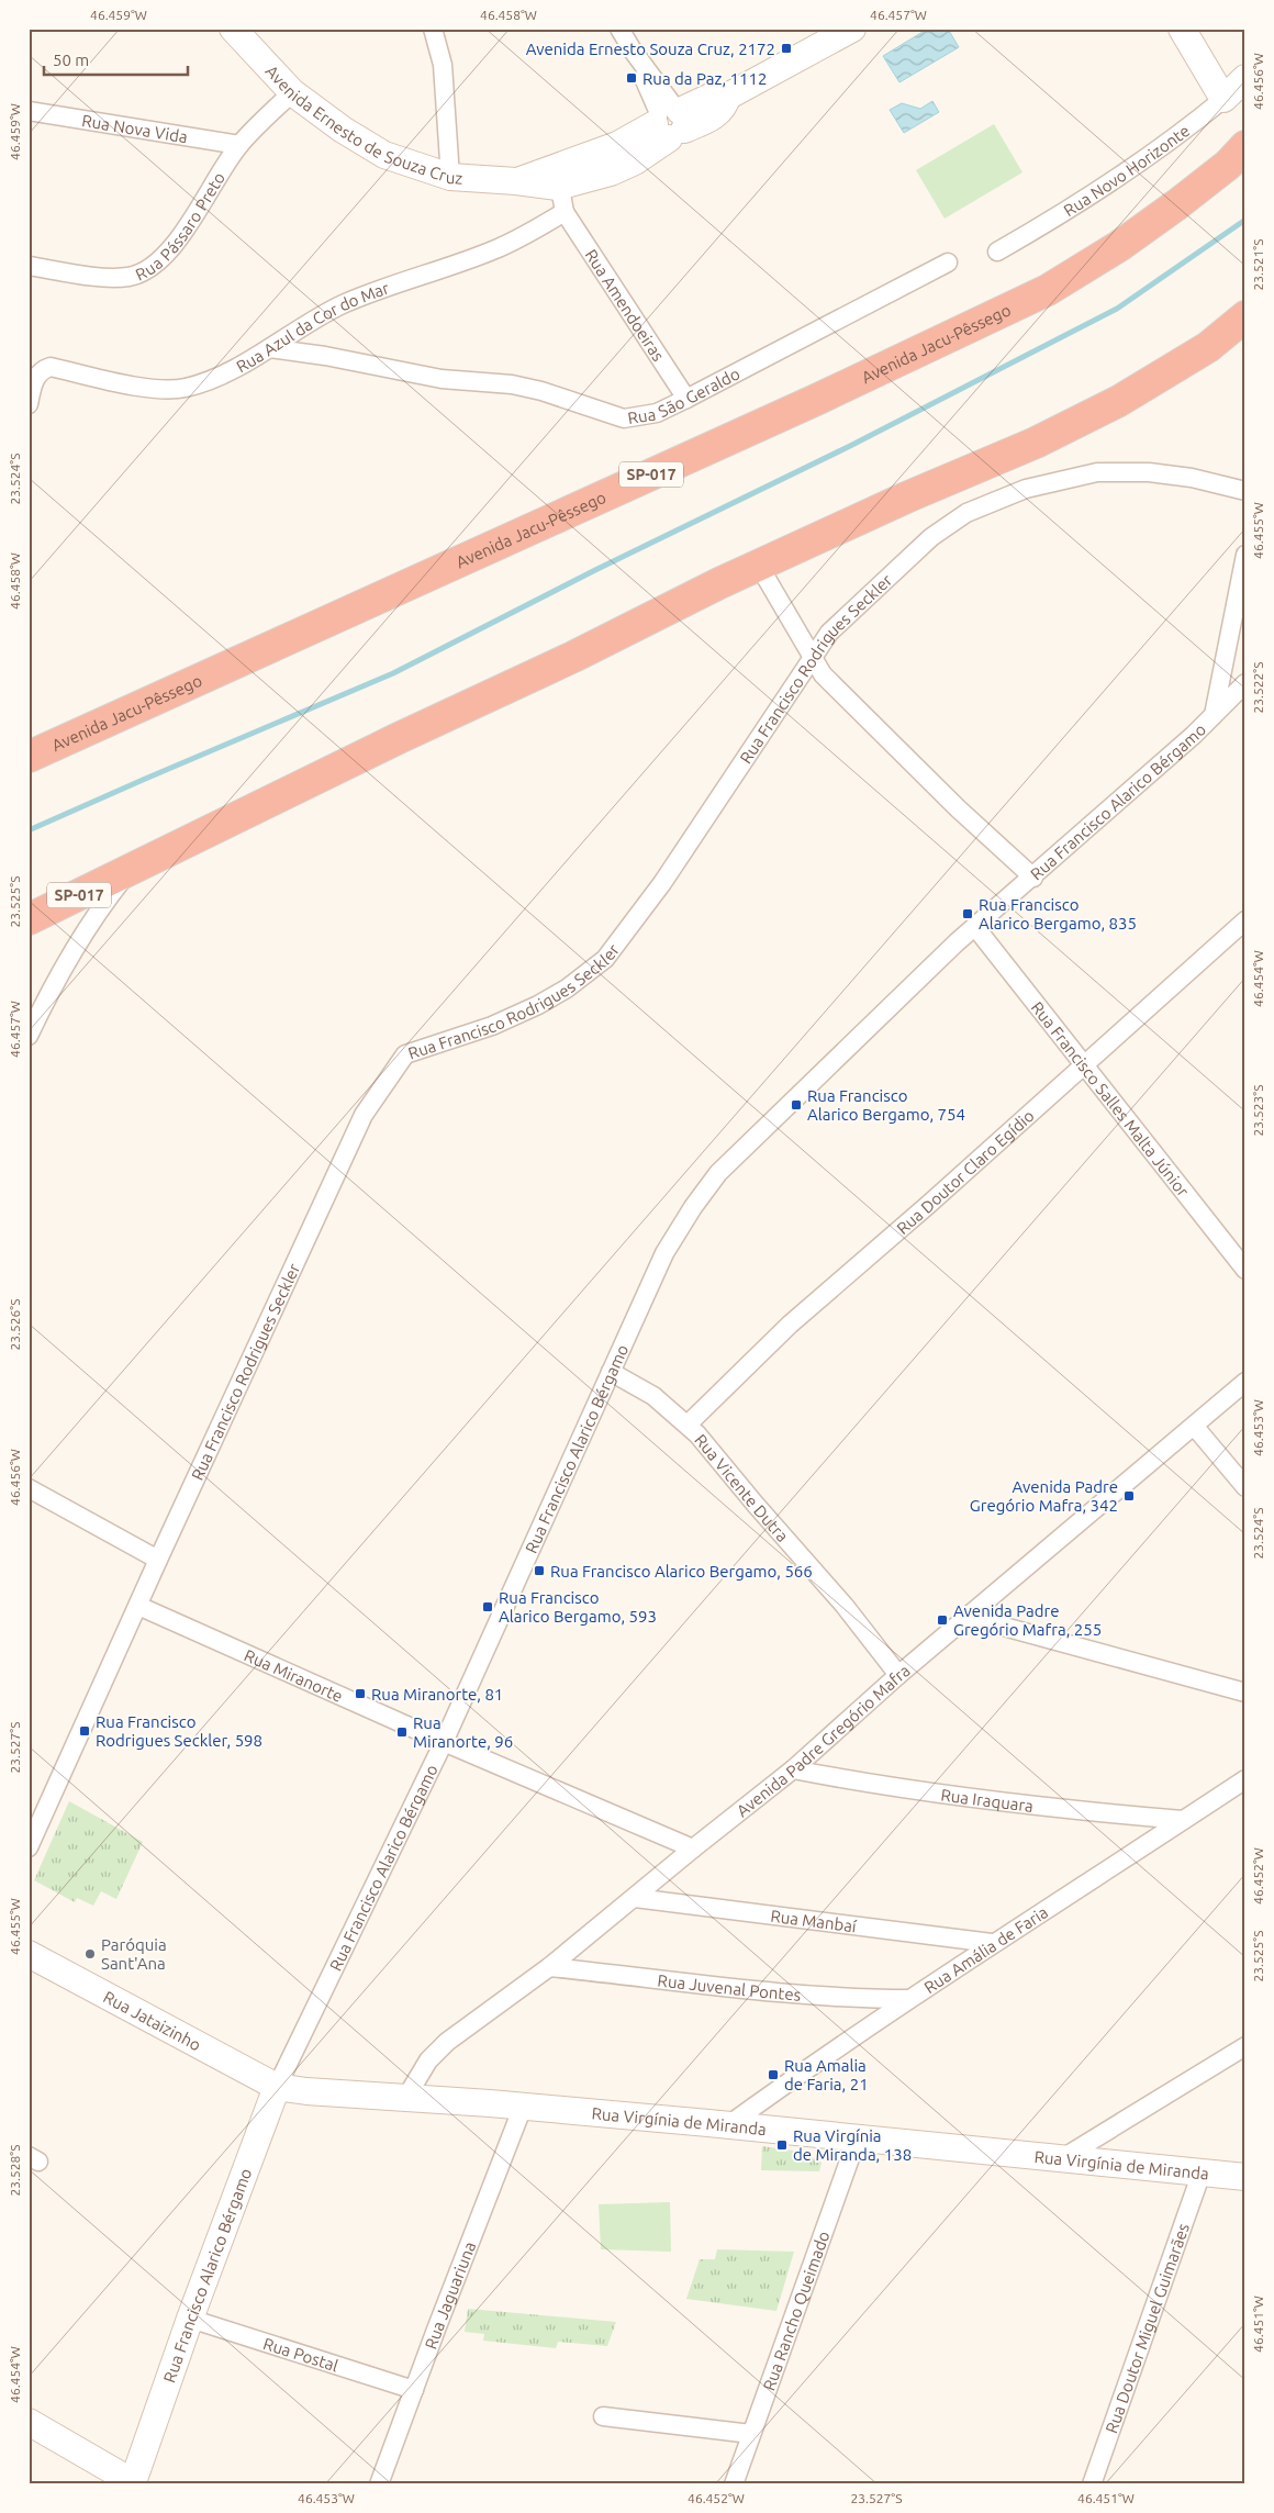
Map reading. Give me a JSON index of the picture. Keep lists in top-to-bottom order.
{
  "streets": {
    "highway": ["Avenida Jacu-Pêssego", "SP-017"],
    "street": [
      "Avenida Ernesto de Souza Cruz",
      "Rua Nova Vida",
      "Rua Novo Horizonte",
      "Rua Pássaro Preto",
      "Rua Amendoeiras",
      "Rua Azul da Cor do Mar",
      "Rua São Geraldo",
      "Rua Francisco Rodrigues Seckler",
      "Rua Francisco Alarico Bérgamo",
      "Rua Francisco Salles Malta Júnior",
      "Rua Doutor Claro Egídio",
      "Rua Vicente Dutra",
      "Rua Miranorte",
      "Avenida Padre Gregório Mafra",
      "Rua Iraquara",
      "Rua Manbaí",
      "Rua Amália de Faria",
      "Rua Juvenal Pontes",
      "Rua Jataizinho",
      "Rua Virgínia de Miranda",
      "Rua Jaguariuna",
      "Rua Rancho Queimado",
      "Rua Doutor Miguel Guimarães",
      "Rua Postal"
    ]
  },
  "crossings": [
    ["Avenida Ernesto de Souza Cruz", "Rua Pássaro Preto"],
    ["Rua Nova Vida", "Rua Pássaro Preto"],
    ["Rua Amendoeiras", "Rua Azul da Cor do Mar"],
    ["Rua Amendoeiras", "Rua São Geraldo"],
    ["Rua Azul da Cor do Mar", "Rua São Geraldo"],
    ["Rua Francisco Rodrigues Seckler", "Rua Miranorte"],
    ["Rua Francisco Alarico Bérgamo", "Rua Francisco Salles Malta Júnior"],
    ["Rua Francisco Alarico Bérgamo", "Rua Vicente Dutra"],
    ["Rua Francisco Alarico Bérgamo", "Rua Miranorte"],
    ["Rua Francisco Alarico Bérgamo", "Rua Jataizinho"],
    ["Rua Francisco Alarico Bérgamo", "Rua Virgínia de Miranda"],
    ["Rua Francisco Alarico Bérgamo", "Rua Postal"],
    ["Rua Francisco Salles Malta Júnior", "Rua Doutor Claro Egídio"],
    ["Rua Doutor Claro Egídio", "Rua Vicente Dutra"],
    ["Rua Vicente Dutra", "Avenida Padre Gregório Mafra"],
    ["Rua Miranorte", "Avenida Padre Gregório Mafra"],
    ["Avenida Padre Gregório Mafra", "Rua Iraquara"],
    ["Avenida Padre Gregório Mafra", "Rua Manbaí"],
    ["Avenida Padre Gregório Mafra", "Rua Juvenal Pontes"],
    ["Avenida Padre Gregório Mafra", "Rua Virgínia de Miranda"],
    ["Rua Iraquara", "Rua Amália de Faria"],
    ["Rua Manbaí", "Rua Amália de Faria"],
    ["Rua Amália de Faria", "Rua Juvenal Pontes"],
    ["Rua Amália de Faria", "Rua Virgínia de Miranda"],
    ["Rua Jataizinho", "Rua Virgínia de Miranda"],
    ["Rua Virgínia de Miranda", "Rua Jaguariuna"],
    ["Rua Virgínia de Miranda", "Rua Rancho Queimado"],
    ["Rua Virgínia de Miranda", "Rua Doutor Miguel Guimarães"],
    ["Rua Jaguariuna", "Rua Postal"]
  ],
  "places": {
    "transit": [
      "Avenida Ernesto Souza Cruz, 2172",
      "Rua da Paz, 1112",
      "Rua Francisco Alarico Bergamo, 835",
      "Rua Francisco Alarico Bergamo, 754",
      "Avenida Padre Gregório Mafra, 342",
      "Rua Francisco Alarico Bergamo, 566",
      "Rua Francisco Alarico Bergamo, 593",
      "Avenida Padre Gregório Mafra, 255",
      "Rua Miranorte, 81",
      "Rua Francisco Rodrigues Seckler, 598",
      "Rua Miranorte, 96",
      "Rua Amalia de Faria, 21",
      "Rua Virgínia de Miranda, 138"
    ],
    "other": ["Paróquia Sant'Ana"]
  },
  "scale_bar": "50 m",
  "coordinates": [
    "46.459°W",
    "46.458°W",
    "46.457°W",
    "46.456°W",
    "23.521°S",
    "23.524°S",
    "46.455°W",
    "23.522°S",
    "23.525°S",
    "46.454°W",
    "23.523°S",
    "23.526°S",
    "46.453°W",
    "23.527°S",
    "46.452°W",
    "23.528°S",
    "46.451°W"
  ]
}
